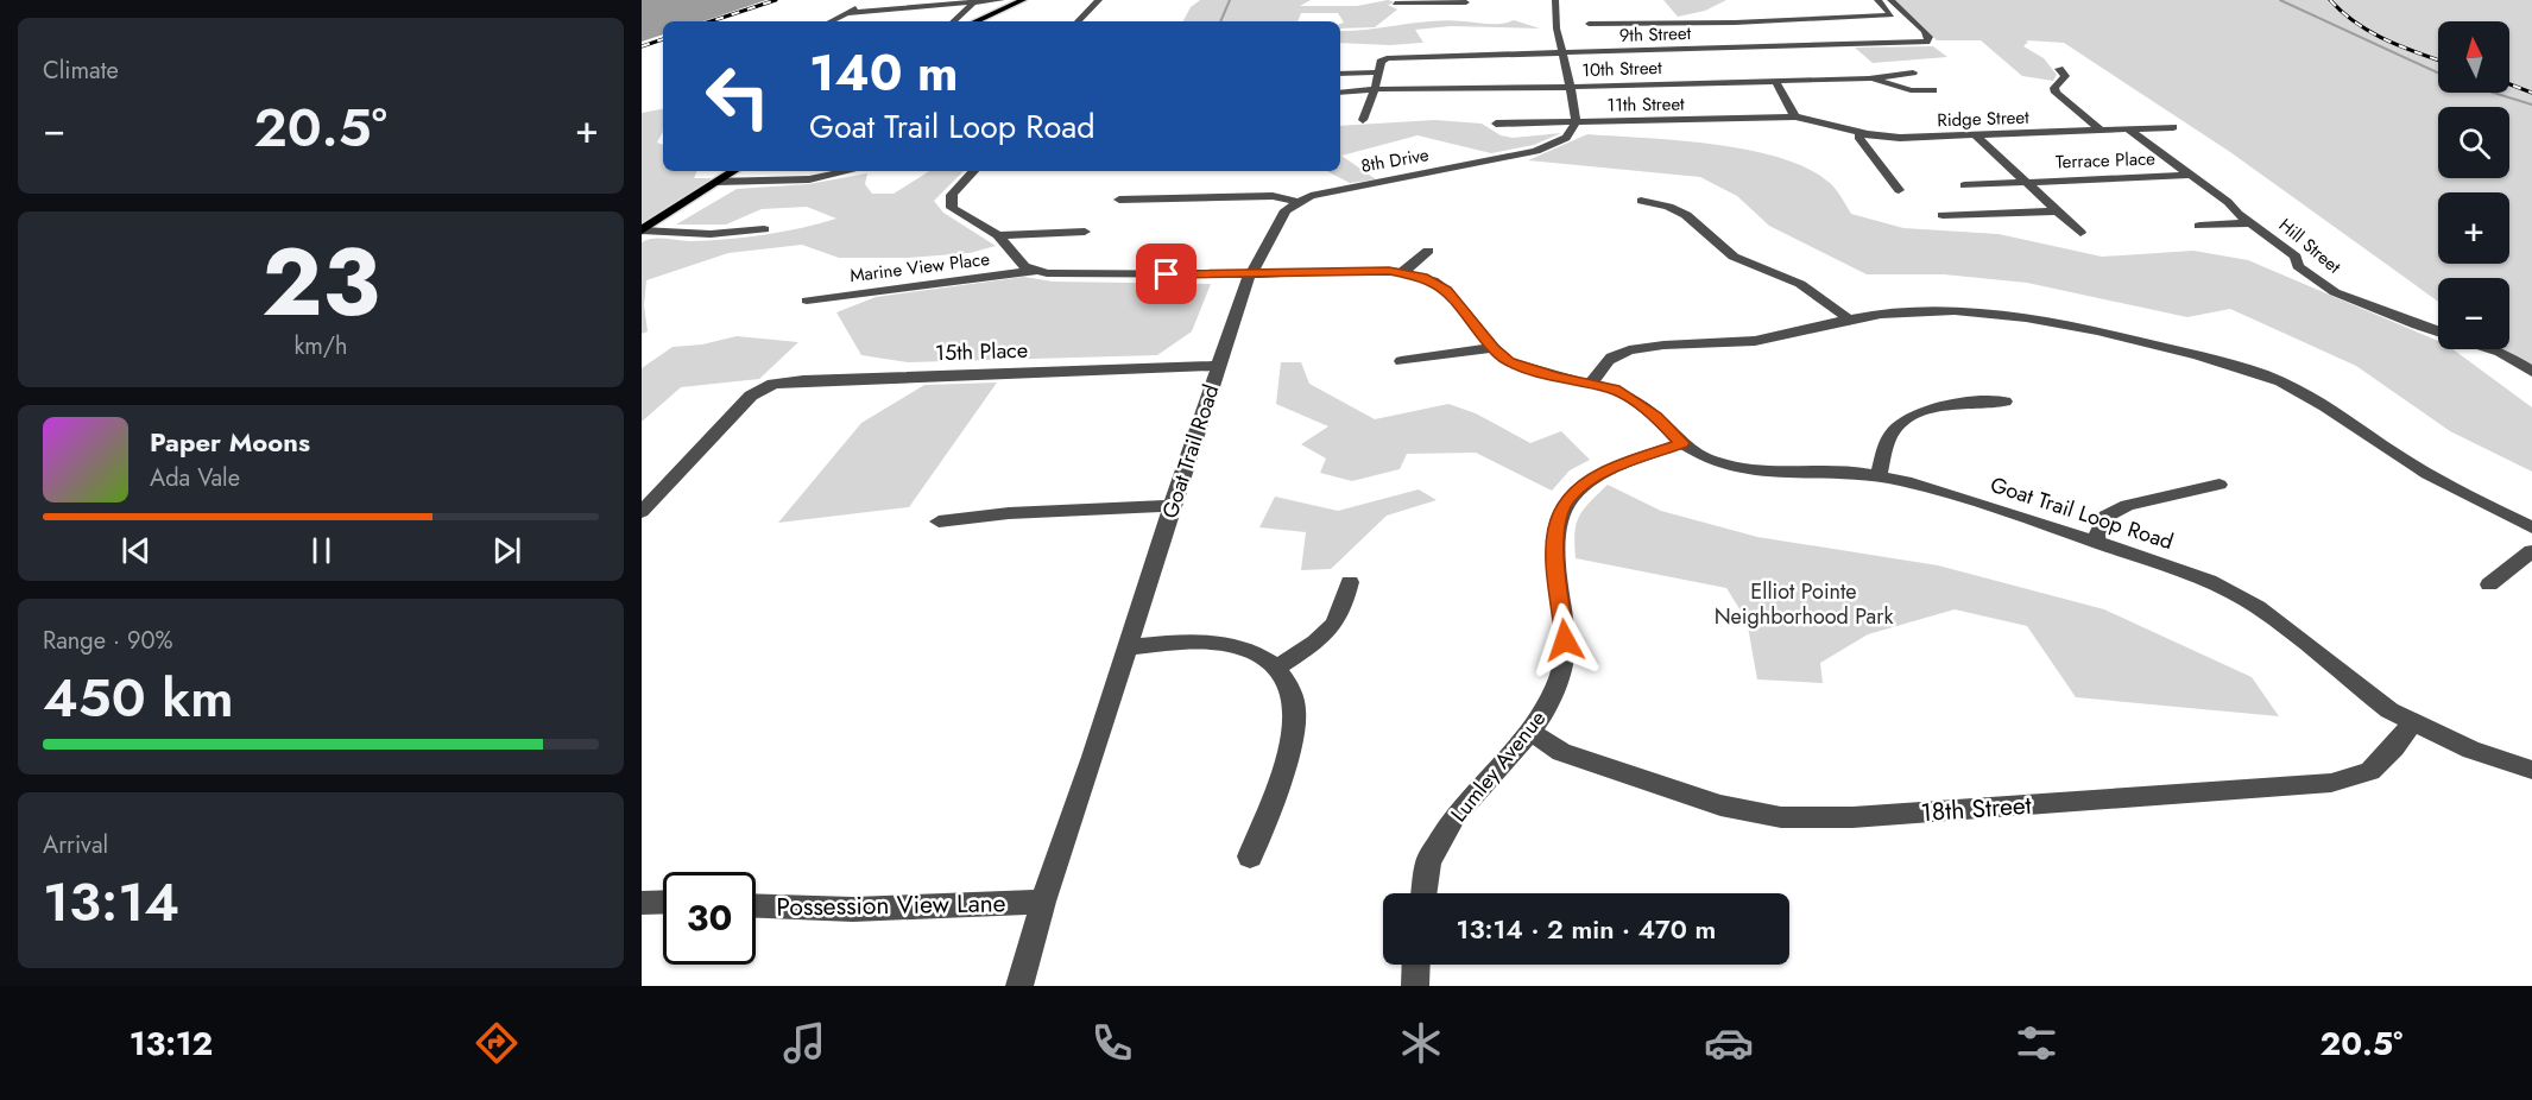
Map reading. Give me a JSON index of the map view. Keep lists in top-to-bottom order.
{
  "streets": {
    "street": [
      "9th Street",
      "10th Street",
      "11th Street",
      "Ridge Street",
      "8th Drive",
      "Terrace Place",
      "Hill Street",
      "Marine View Place",
      "15th Place",
      "Goat Trail Road",
      "Goat Trail Loop Road",
      "Lumley Avenue",
      "18th Street",
      "Possession View Lane"
    ]
  },
  "crossings": [
    ["11th Street", "Ridge Street"],
    ["11th Street", "8th Drive"],
    ["Ridge Street", "Hill Street"],
    ["Terrace Place", "Hill Street"],
    ["15th Place", "Goat Trail Road"],
    ["Goat Trail Road", "Goat Trail Loop Road"],
    ["Goat Trail Road", "Possession View Lane"],
    ["Goat Trail Loop Road", "Lumley Avenue"],
    ["Goat Trail Loop Road", "18th Street"],
    ["Lumley Avenue", "18th Street"]
  ],
  "parks": ["Elliot Pointe Neighborhood Park"],
  "north": "top",
  "page": {
    "tile": [
      "Climate",
      ["23", "km/h"],
      ["Range · 90%", "450 km"],
      ["Arrival", "13:14"]
    ],
    "map_buttons": ["+", "−"],
    "turn": ["140 m", "Goat Trail Loop Road"],
    "heat": ["−", "20.5°", "+"],
    "song": ["Paper Moons", "Ada Vale"],
    "limit": "30",
    "trip": "13:14 · 2 min · 470 m",
    "tabs": ["13:12", "20.5°"]
  }
}
